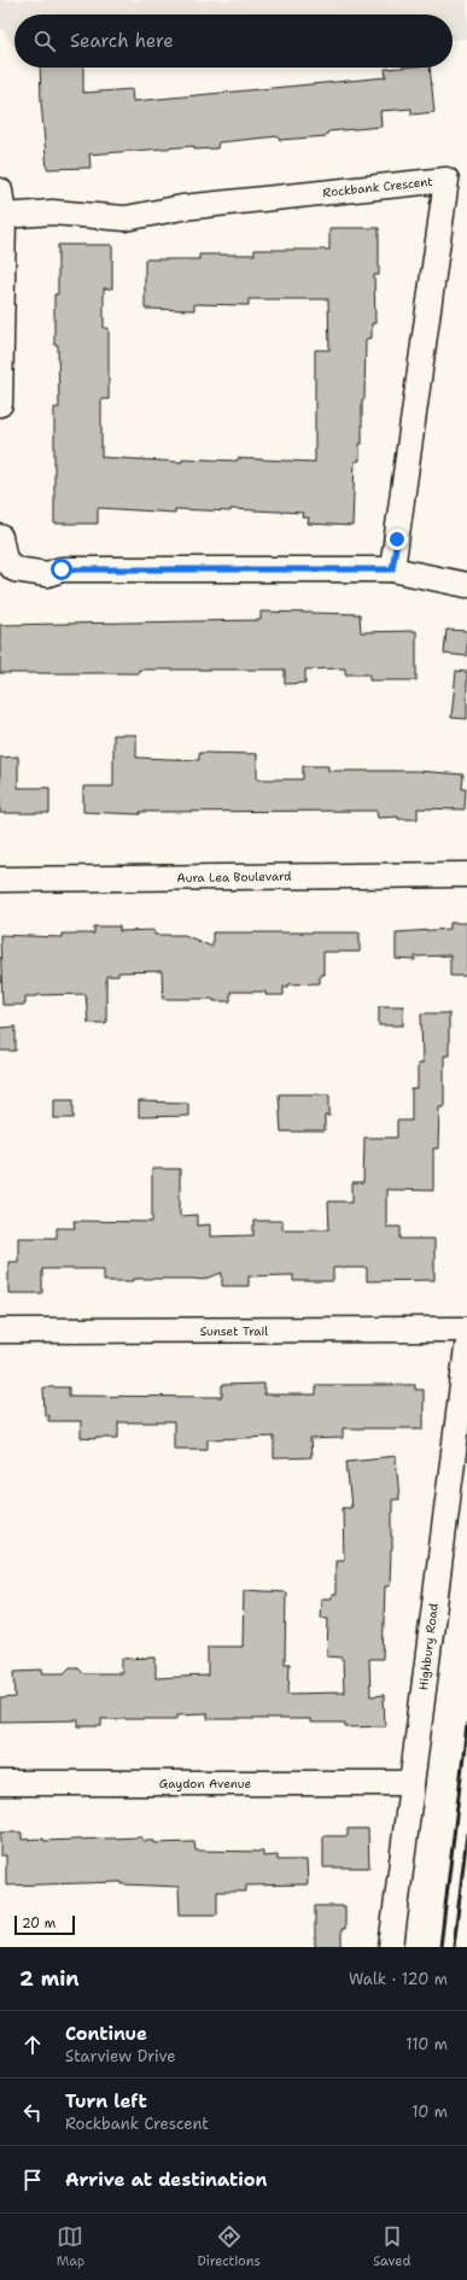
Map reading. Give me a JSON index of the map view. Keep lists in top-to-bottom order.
{
  "streets": {
    "street": [
      "Rockbank Crescent",
      "Aura Lea Boulevard",
      "Sunset Trail",
      "Highbury Road",
      "Gaydon Avenue"
    ]
  },
  "crossings": [
    ["Highbury Road", "Gaydon Avenue"]
  ],
  "scale_bar": "20 m",
  "page": {
    "search": "Search here",
    "scale": "20 m",
    "heading": ["2 min", "Walk · 120 m"],
    "list": [
      ["Continue", "Starview Drive", "110 m"],
      ["Turn left", "Rockbank Crescent", "10 m"],
      "Arrive at destination"
    ],
    "nav": ["Map", "Directions", "Saved"]
  }
}
